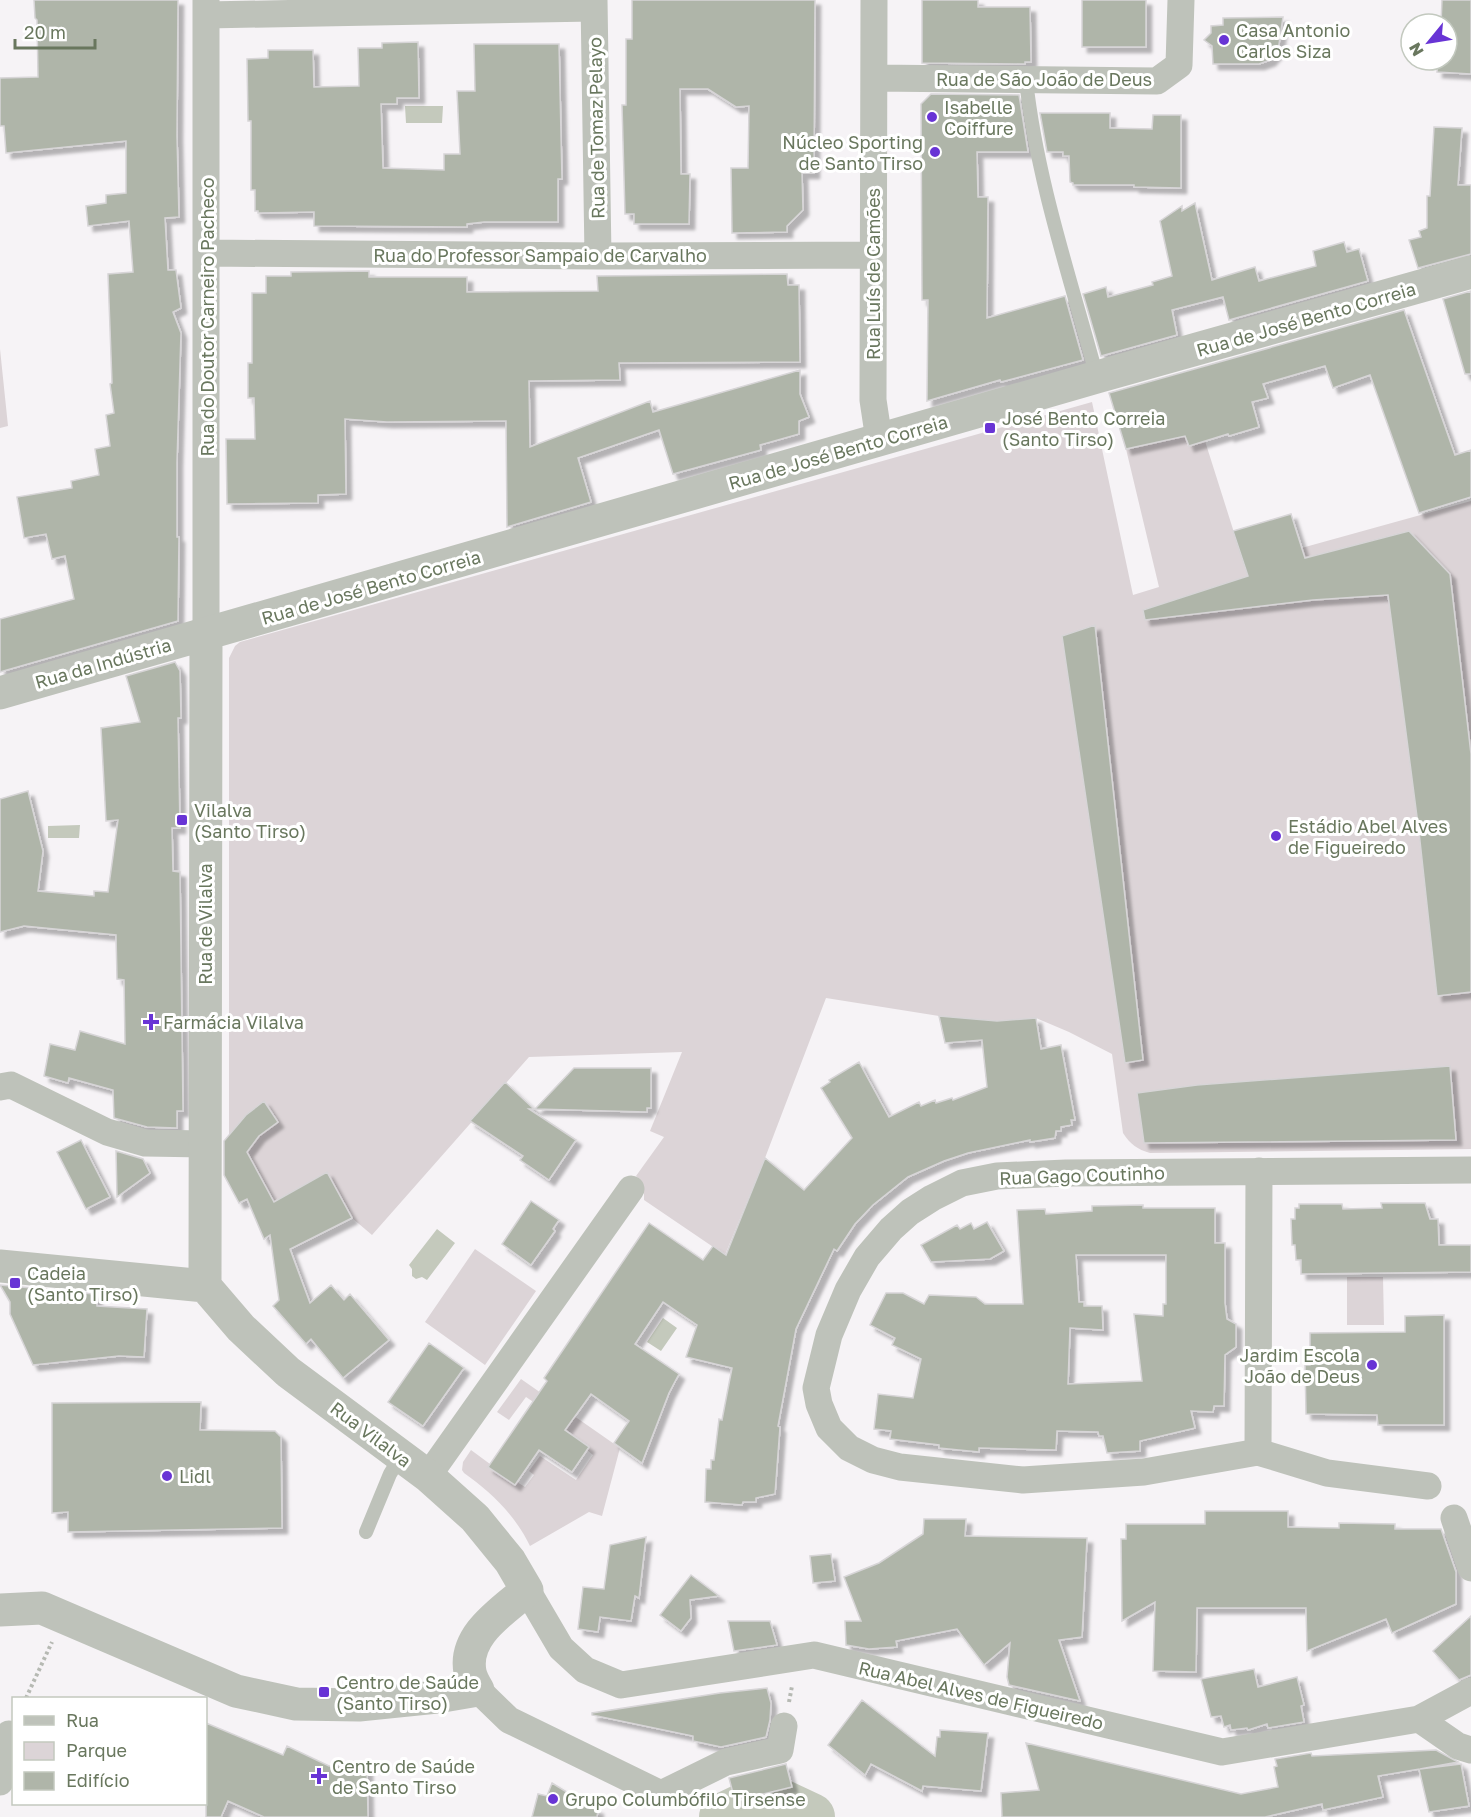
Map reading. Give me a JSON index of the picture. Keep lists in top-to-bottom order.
{
  "streets": {
    "street": [
      "Rua de São João de Deus",
      "Rua de Tomaz Pelayo",
      "Rua do Professor Sampaio de Carvalho",
      "Rua Luís de Camões",
      "Rua do Doutor Carneiro Pacheco",
      "Rua de José Bento Correia",
      "Rua da Indústria",
      "Rua de Vilalva",
      "Rua Gago Coutinho",
      "Rua Vilalva",
      "Rua Abel Alves de Figueiredo"
    ]
  },
  "crossings": [
    ["Rua de São João de Deus", "Rua Luís de Camões"],
    ["Rua de Tomaz Pelayo", "Rua do Professor Sampaio de Carvalho"],
    ["Rua do Professor Sampaio de Carvalho", "Rua Luís de Camões"],
    ["Rua do Professor Sampaio de Carvalho", "Rua do Doutor Carneiro Pacheco"],
    ["Rua Luís de Camões", "Rua de José Bento Correia"],
    ["Rua do Doutor Carneiro Pacheco", "Rua de José Bento Correia"],
    ["Rua do Doutor Carneiro Pacheco", "Rua da Indústria"],
    ["Rua do Doutor Carneiro Pacheco", "Rua de Vilalva"],
    ["Rua de José Bento Correia", "Rua da Indústria"],
    ["Rua de José Bento Correia", "Rua de Vilalva"],
    ["Rua da Indústria", "Rua de Vilalva"],
    ["Rua de Vilalva", "Rua Vilalva"],
    ["Rua Vilalva", "Rua Abel Alves de Figueiredo"]
  ],
  "places": {
    "other": [
      "Casa Antonio Carlos Siza",
      "Isabelle Coiffure",
      "Núcleo Sporting de Santo Tirso",
      "Estádio Abel Alves de Figueiredo",
      "Jardim Escola João de Deus",
      "Lidl",
      "Grupo Columbófilo Tirsense"
    ],
    "transit": [
      "José Bento Correia (Santo Tirso)",
      "Vilalva (Santo Tirso)",
      "Cadeia (Santo Tirso)",
      "Centro de Saúde (Santo Tirso)"
    ],
    "health": ["Farmácia Vilalva", "Centro de Saúde de Santo Tirso"]
  },
  "legend": ["Rua", "Parque", "Edifício"],
  "scale_bar": "20 m",
  "north": "bottom left"
}
